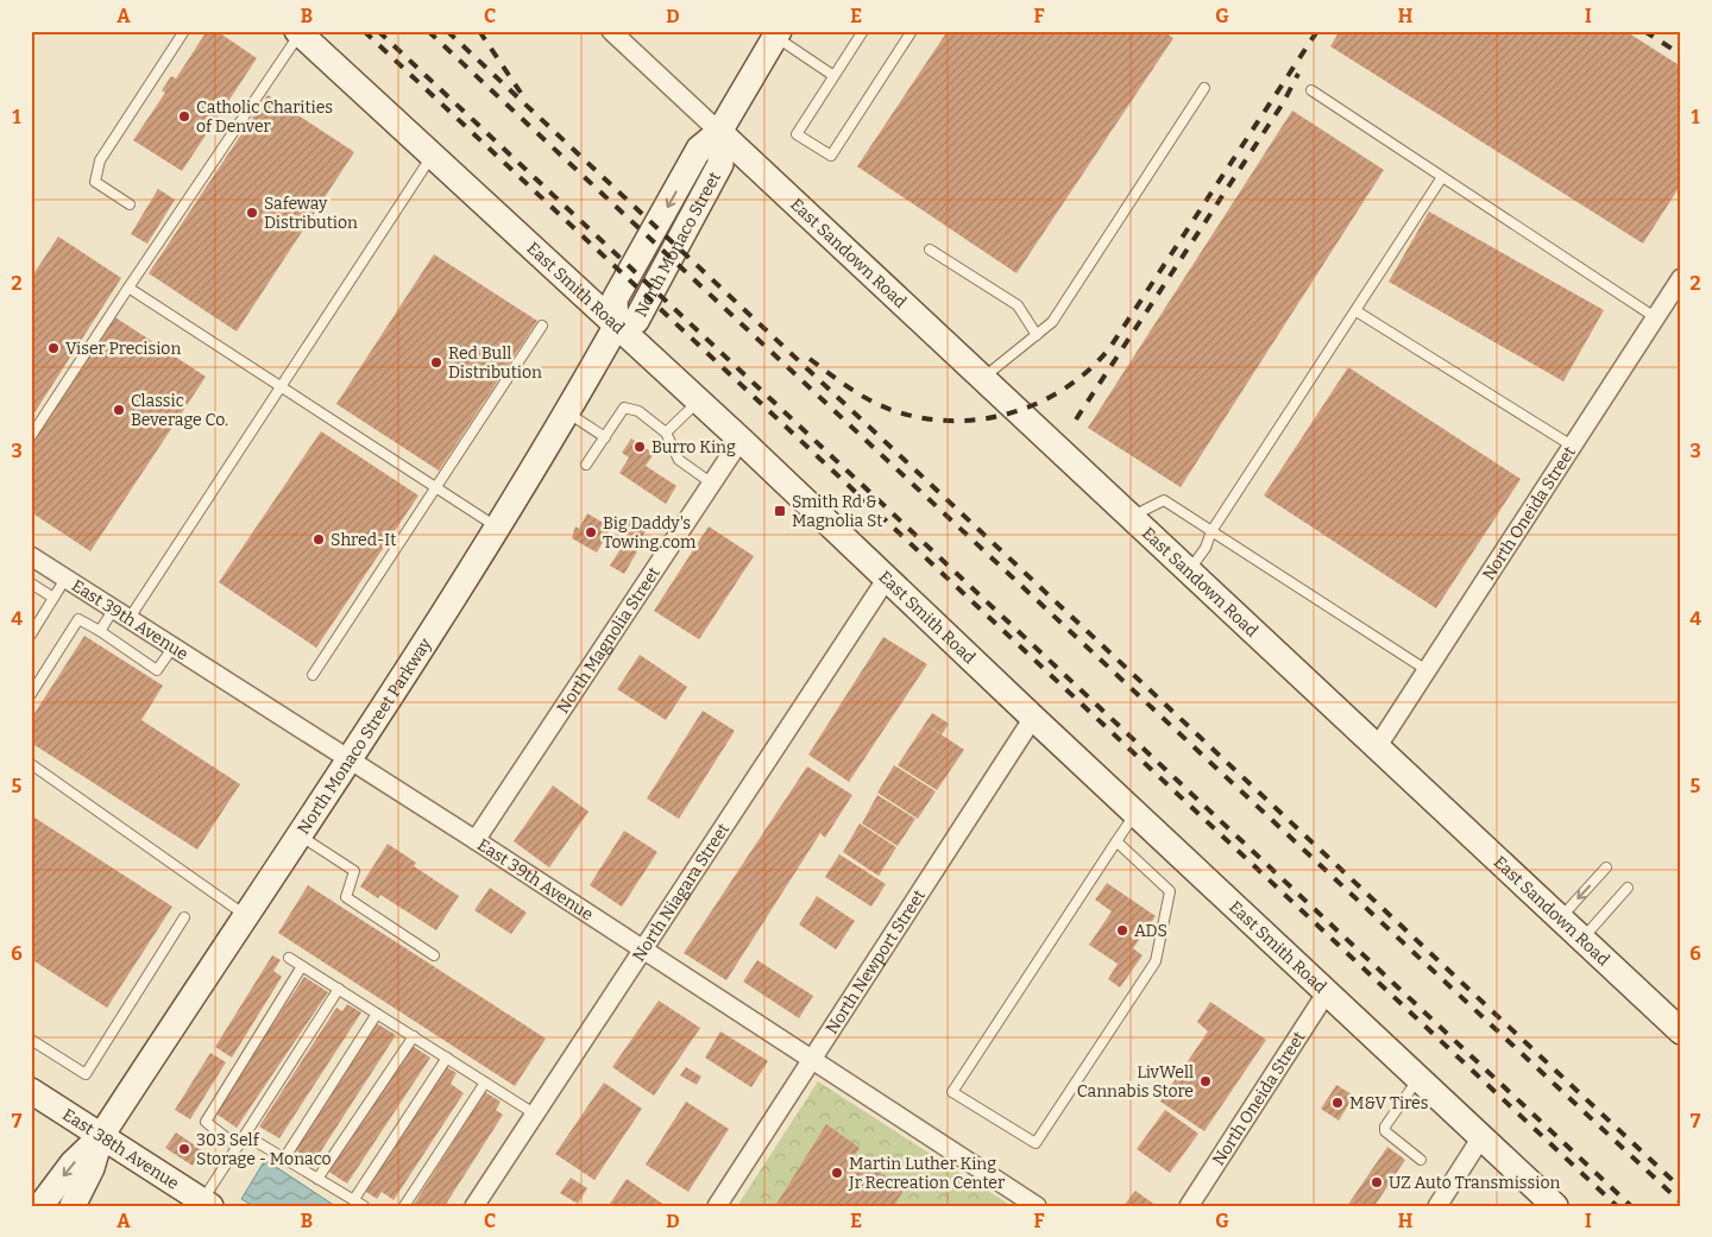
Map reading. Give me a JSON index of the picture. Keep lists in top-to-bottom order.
{
  "streets": {
    "street": [
      "North Monaco Street",
      "East Sandown Road",
      "East Smith Road",
      "North Oneida Street",
      "East 39th Avenue",
      "North Magnolia Street",
      "North Monaco Street Parkway",
      "North Niagara Street",
      "North Newport Street",
      "East 38th Avenue"
    ]
  },
  "crossings": [
    ["North Monaco Street", "East Sandown Road"],
    ["North Monaco Street", "East Smith Road"],
    ["North Monaco Street", "North Monaco Street Parkway"],
    ["East Sandown Road", "North Oneida Street"],
    ["East Smith Road", "North Oneida Street"],
    ["East Smith Road", "North Magnolia Street"],
    ["East Smith Road", "North Monaco Street Parkway"],
    ["East Smith Road", "North Niagara Street"],
    ["East Smith Road", "North Newport Street"],
    ["East 39th Avenue", "North Magnolia Street"],
    ["East 39th Avenue", "North Monaco Street Parkway"],
    ["East 39th Avenue", "North Niagara Street"],
    ["East 39th Avenue", "North Newport Street"],
    ["North Monaco Street Parkway", "East 38th Avenue"]
  ],
  "places": {
    "other": [
      "Catholic Charities of Denver",
      "Safeway Distribution",
      "Viser Precision",
      "Red Bull Distribution",
      "Classic Beverage Co.",
      "Burro King",
      "Big Daddy's Towing.com",
      "Shred-It",
      "ADS",
      "LivWell Cannabis Store",
      "M&V Tires",
      "303 Self Storage - Monaco",
      "Martin Luther King Jr Recreation Center",
      "UZ Auto Transmission"
    ],
    "transit": ["Smith Rd & Magnolia St"]
  },
  "grid": {
    "columns": [
      "A",
      "B",
      "C",
      "D",
      "E",
      "F",
      "G",
      "H",
      "I"
    ],
    "rows": [
      "1",
      "2",
      "3",
      "4",
      "5",
      "6",
      "7"
    ]
  }
}
